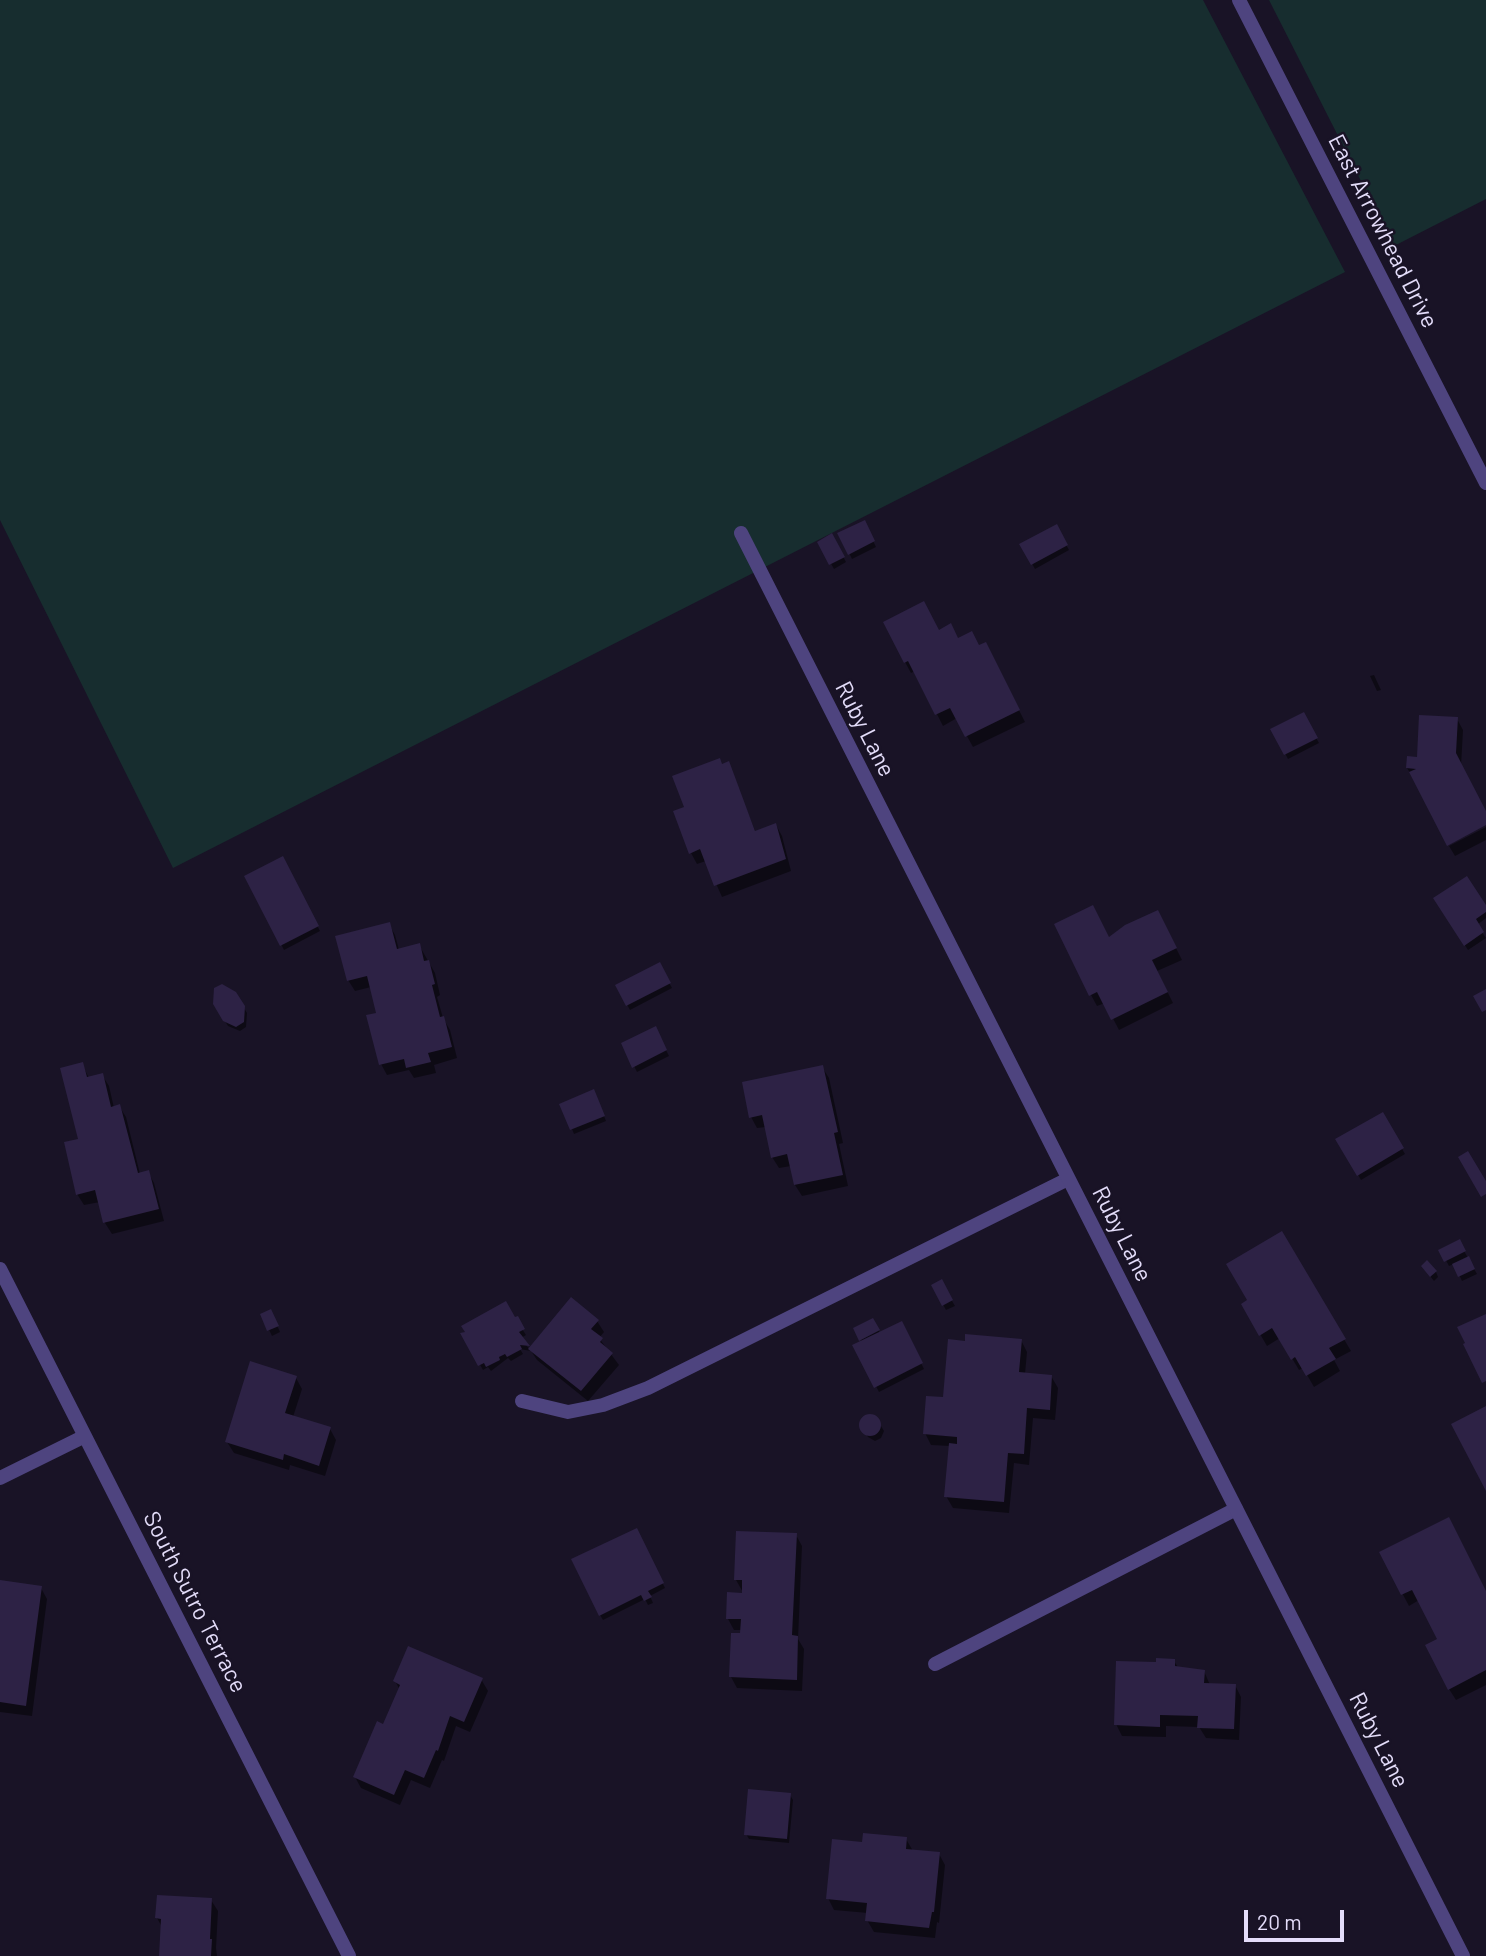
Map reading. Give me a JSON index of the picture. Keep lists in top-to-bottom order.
{
  "streets": {
    "street": ["East Arrowhead Drive", "Ruby Lane", "South Sutro Terrace"]
  },
  "scale_bar": "20 m"
}
